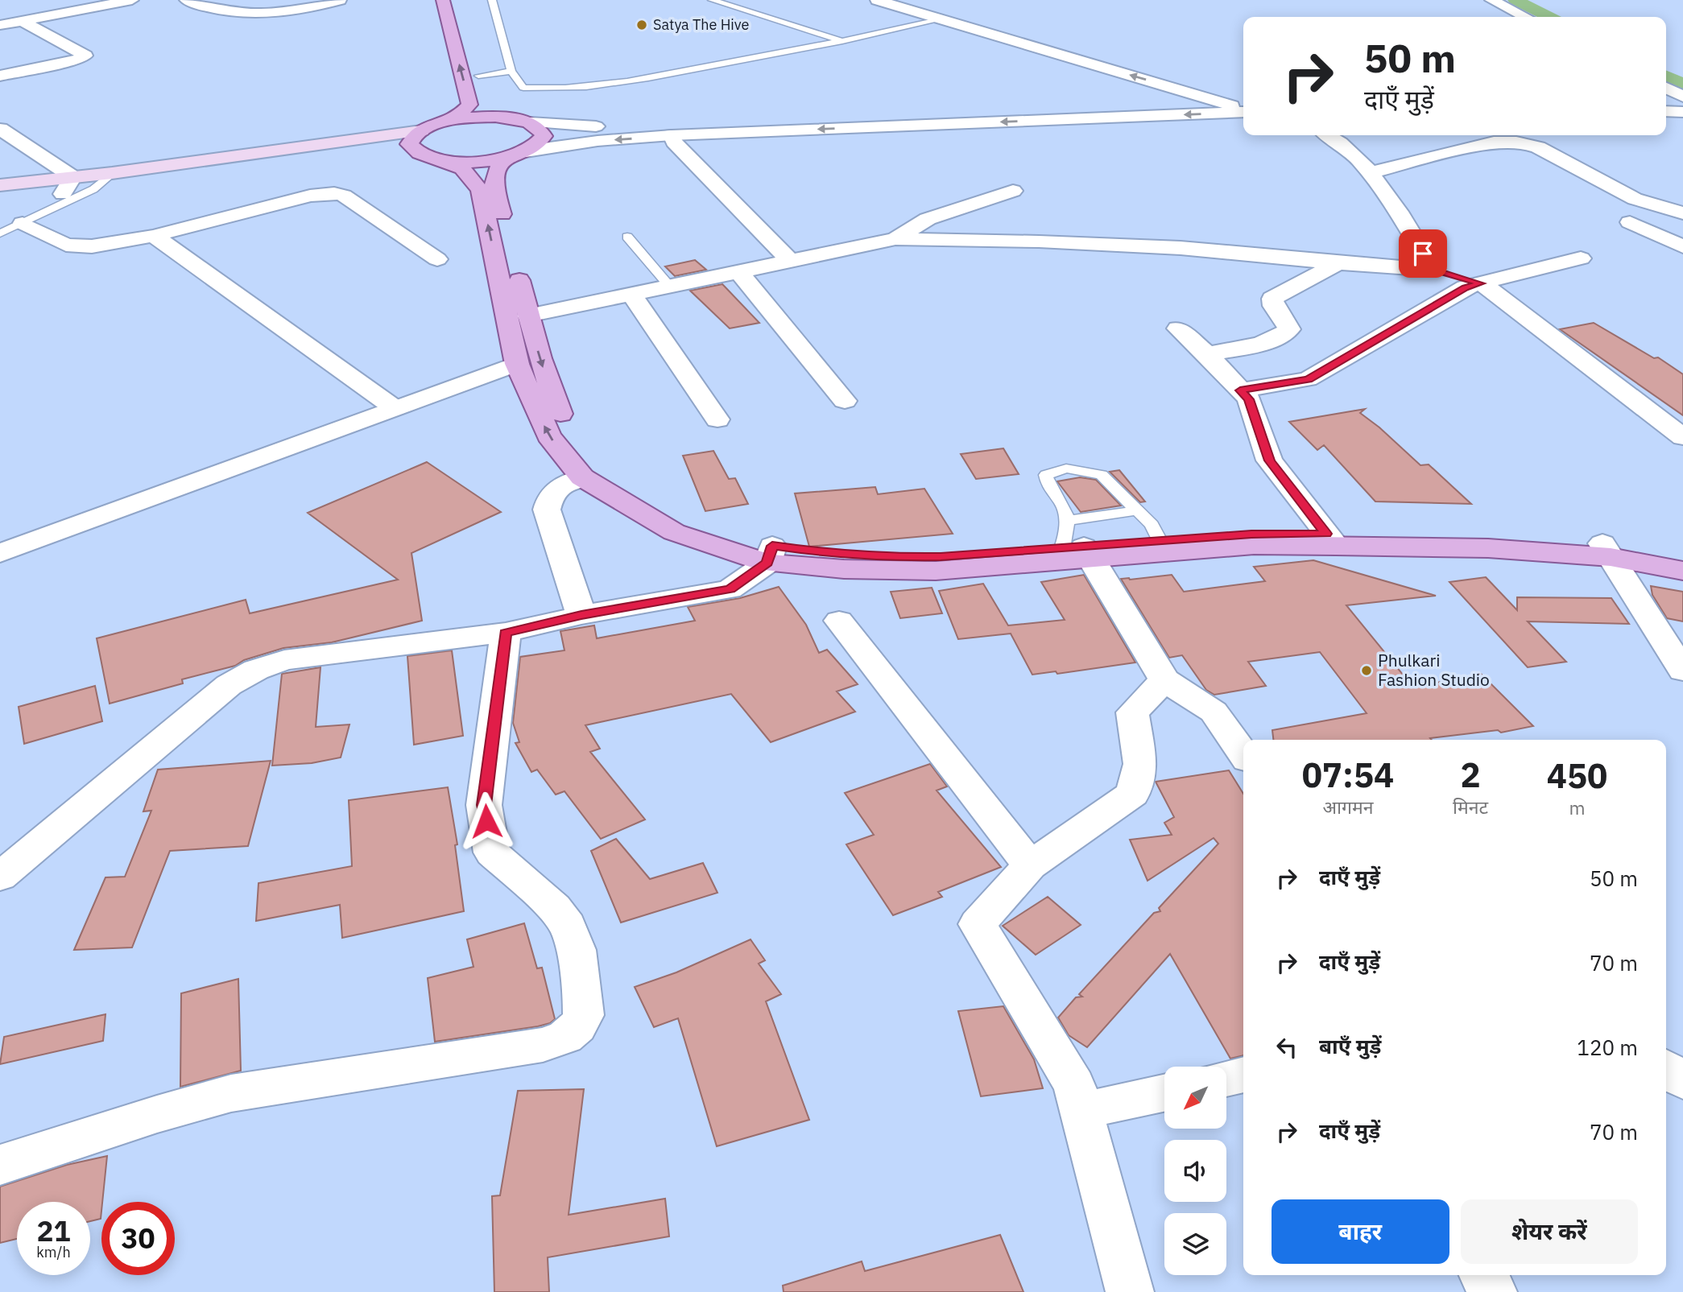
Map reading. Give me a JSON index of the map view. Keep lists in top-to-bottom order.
{
  "places": ["Satya The Hive", "Phulkari Fashion Studio"],
  "north": "bottom left",
  "page": {
    "turn": ["50 m", "दाएँ मुड़ें"],
    "eta": [
      "07:54",
      "आगमन",
      "2",
      "मिनट",
      "450",
      "m"
    ],
    "list": [
      {
        "name": "दाएँ मुड़ें",
        "value": "50 m"
      },
      {
        "name": "दाएँ मुड़ें",
        "value": "70 m"
      },
      {
        "name": "बाएँ मुड़ें",
        "value": "120 m"
      },
      {
        "name": "दाएँ मुड़ें",
        "value": "70 m"
      }
    ],
    "buttons": ["बाहर", "शेयर करें"],
    "speed": "21 km/h",
    "limit": "30"
  }
}
